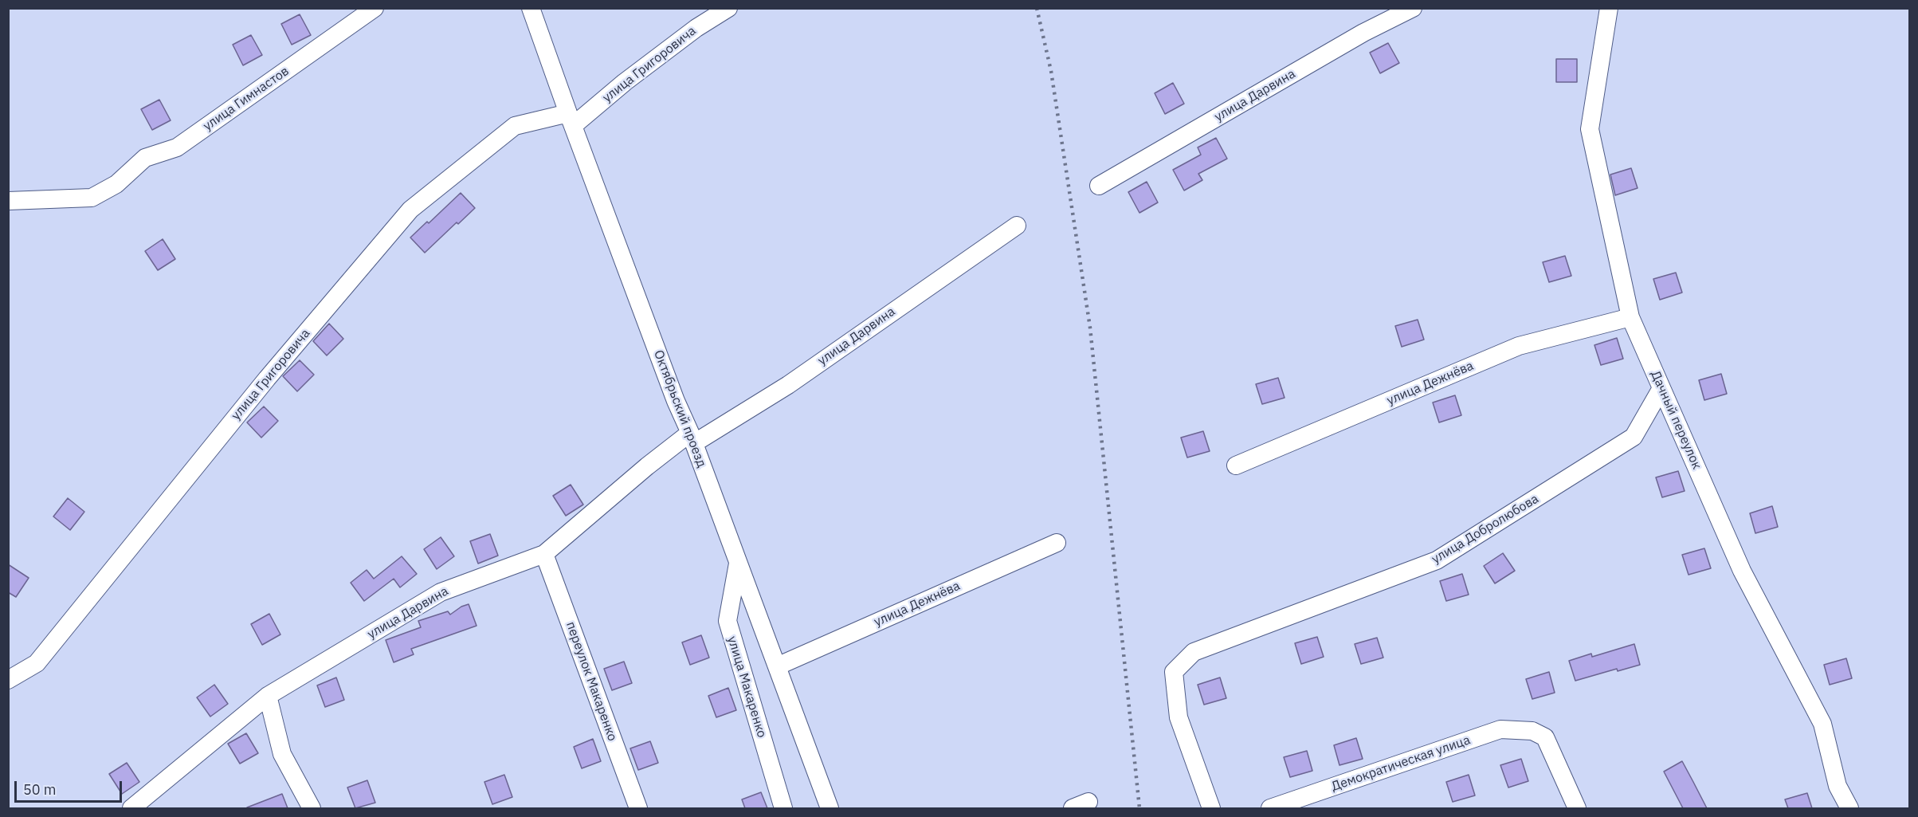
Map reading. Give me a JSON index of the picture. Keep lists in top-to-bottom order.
{
  "streets": {
    "street": [
      "улица Григоровича",
      "улица Дарвина",
      "улица Гимнастов",
      "улица Дежнёва",
      "Октябрьский проезд",
      "Дачный переулок",
      "улица Добролюбова",
      "переулок Макаренко",
      "улица Макаренко",
      "Демократическая улица"
    ]
  },
  "crossings": [
    ["улица Григоровича", "Октябрьский проезд"],
    ["улица Дарвина", "Октябрьский проезд"],
    ["улица Дарвина", "переулок Макаренко"],
    ["улица Дежнёва", "Октябрьский проезд"],
    ["улица Дежнёва", "Дачный переулок"],
    ["Октябрьский проезд", "улица Макаренко"],
    ["Дачный переулок", "улица Добролюбова"]
  ],
  "scale_bar": "50 m"
}
